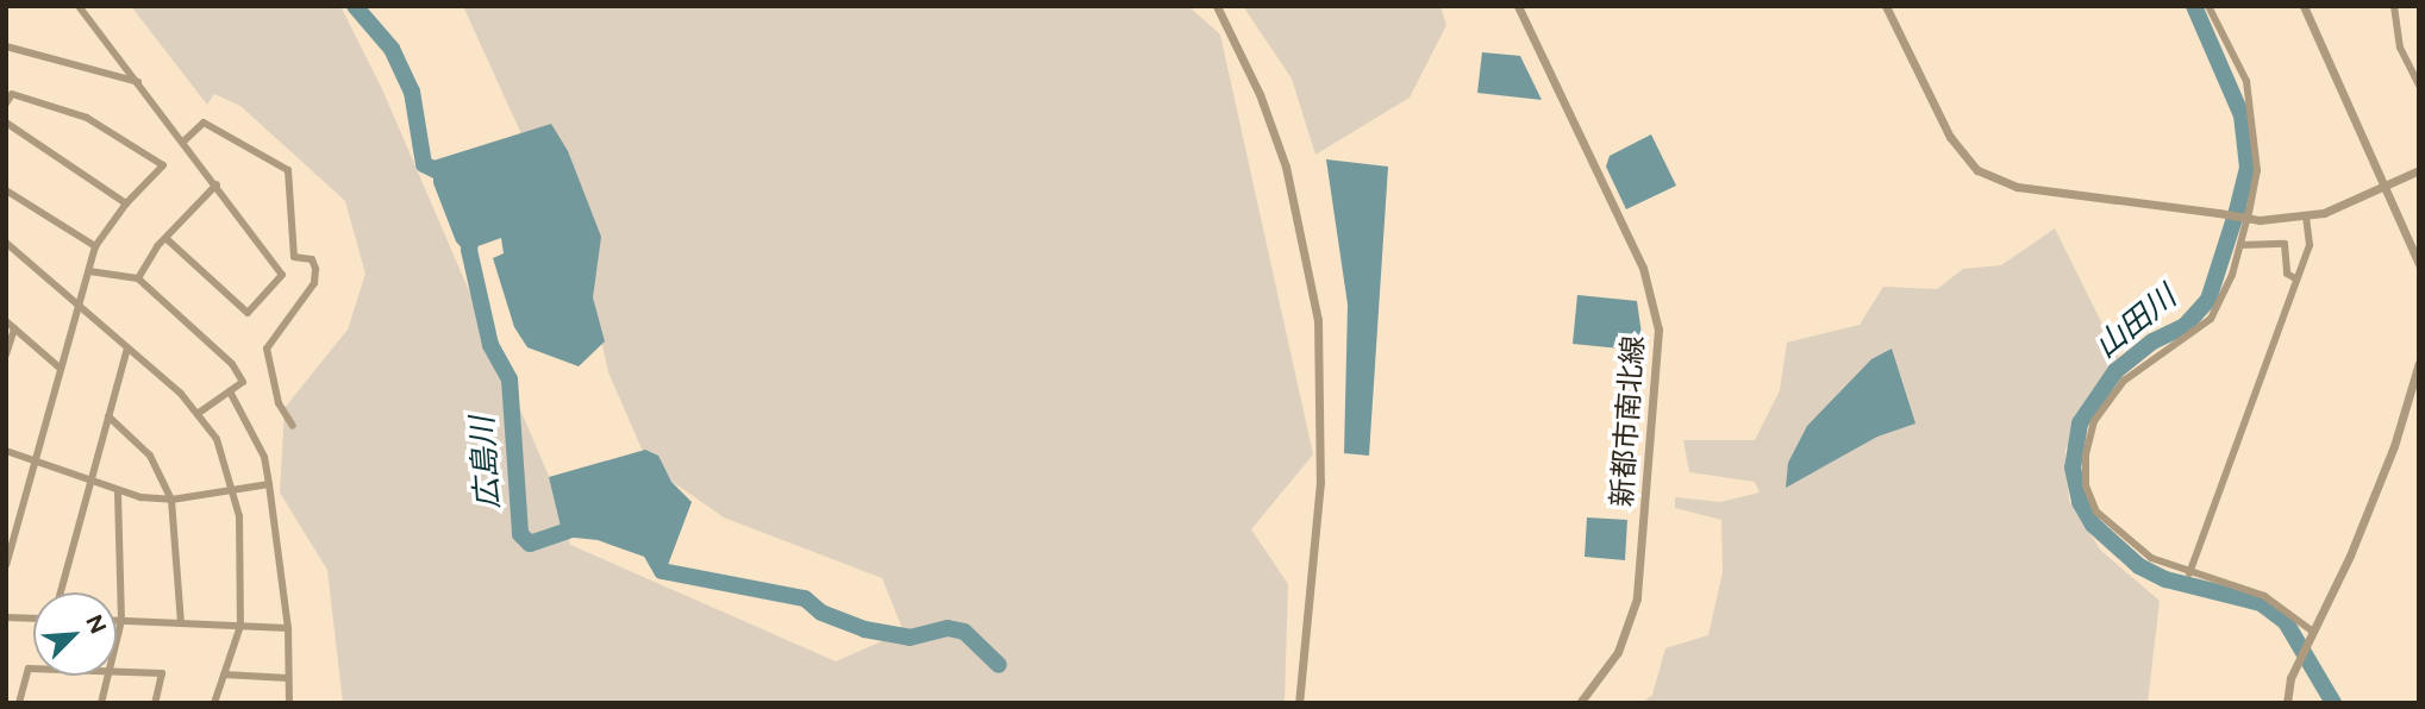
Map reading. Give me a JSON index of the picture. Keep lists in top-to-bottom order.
{
  "streets": {
    "street": ["新都市南北線"]
  },
  "water": ["山田川", "広島川"],
  "north": "top right"
}
